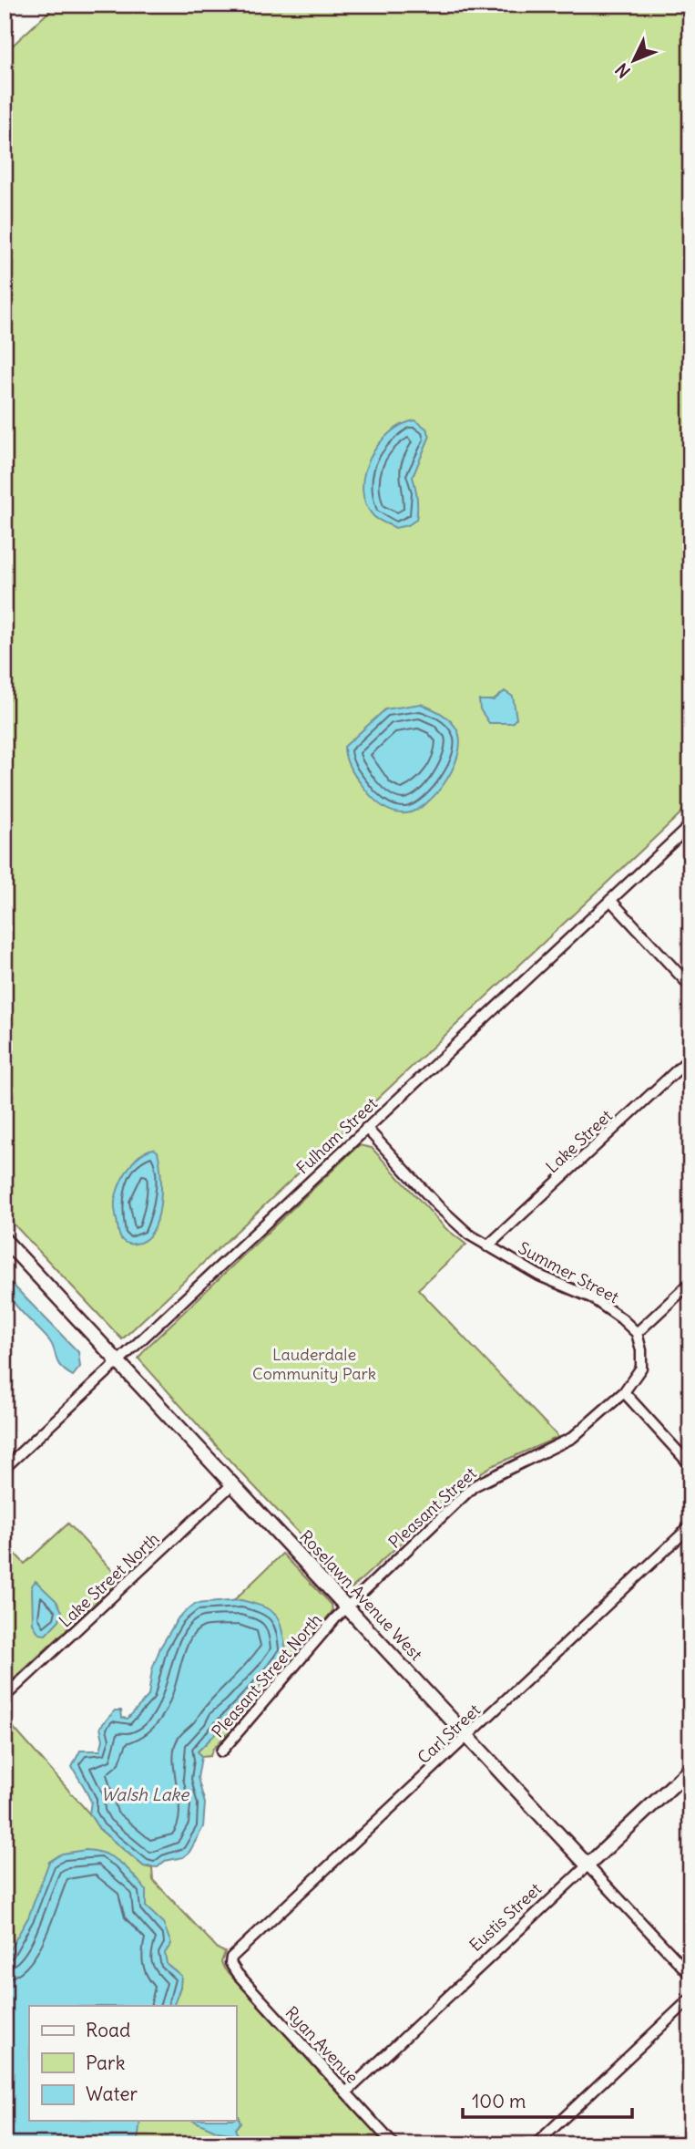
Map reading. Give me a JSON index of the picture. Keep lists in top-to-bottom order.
{
  "streets": {
    "street": [
      "Fulham Street",
      "Lake Street",
      "Summer Street",
      "Pleasant Street",
      "Lake Street North",
      "Roselawn Avenue West",
      "Pleasant Street North",
      "Carl Street",
      "Eustis Street",
      "Ryan Avenue"
    ]
  },
  "crossings": [
    ["Fulham Street", "Summer Street"],
    ["Fulham Street", "Roselawn Avenue West"],
    ["Lake Street", "Summer Street"],
    ["Pleasant Street", "Roselawn Avenue West"],
    ["Pleasant Street", "Pleasant Street North"],
    ["Lake Street North", "Roselawn Avenue West"],
    ["Roselawn Avenue West", "Carl Street"],
    ["Roselawn Avenue West", "Eustis Street"],
    ["Carl Street", "Ryan Avenue"],
    ["Eustis Street", "Ryan Avenue"]
  ],
  "water": ["Walsh Lake"],
  "parks": ["Lauderdale Community Park"],
  "legend": ["Road", "Park", "Water"],
  "scale_bar": "100 m",
  "north": "bottom left"
}
